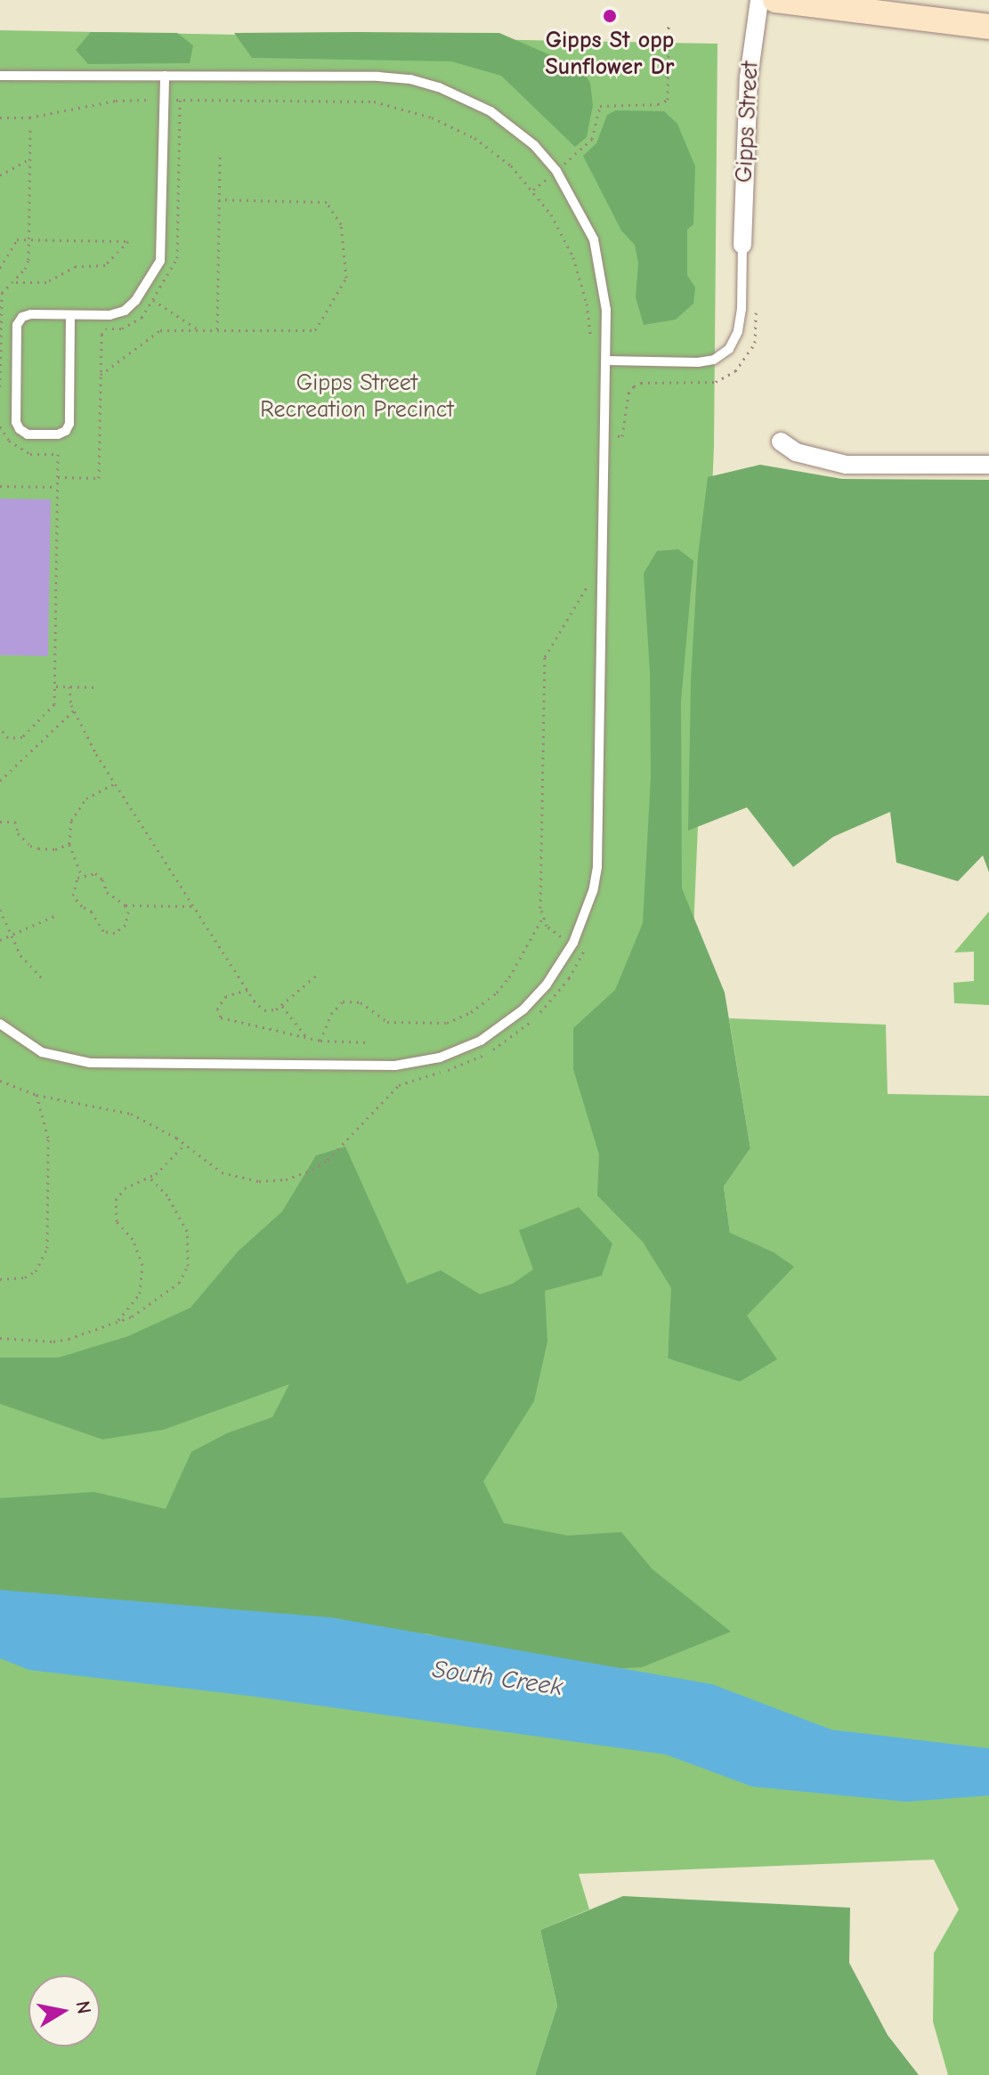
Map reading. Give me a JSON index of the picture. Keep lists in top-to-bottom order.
{
  "streets": {
    "street": ["Gipps Street"]
  },
  "water": ["South Creek"],
  "parks": ["Gipps Street Recreation Precinct"],
  "places": ["Gipps St opp Sunflower Dr"],
  "north": "right"
}
